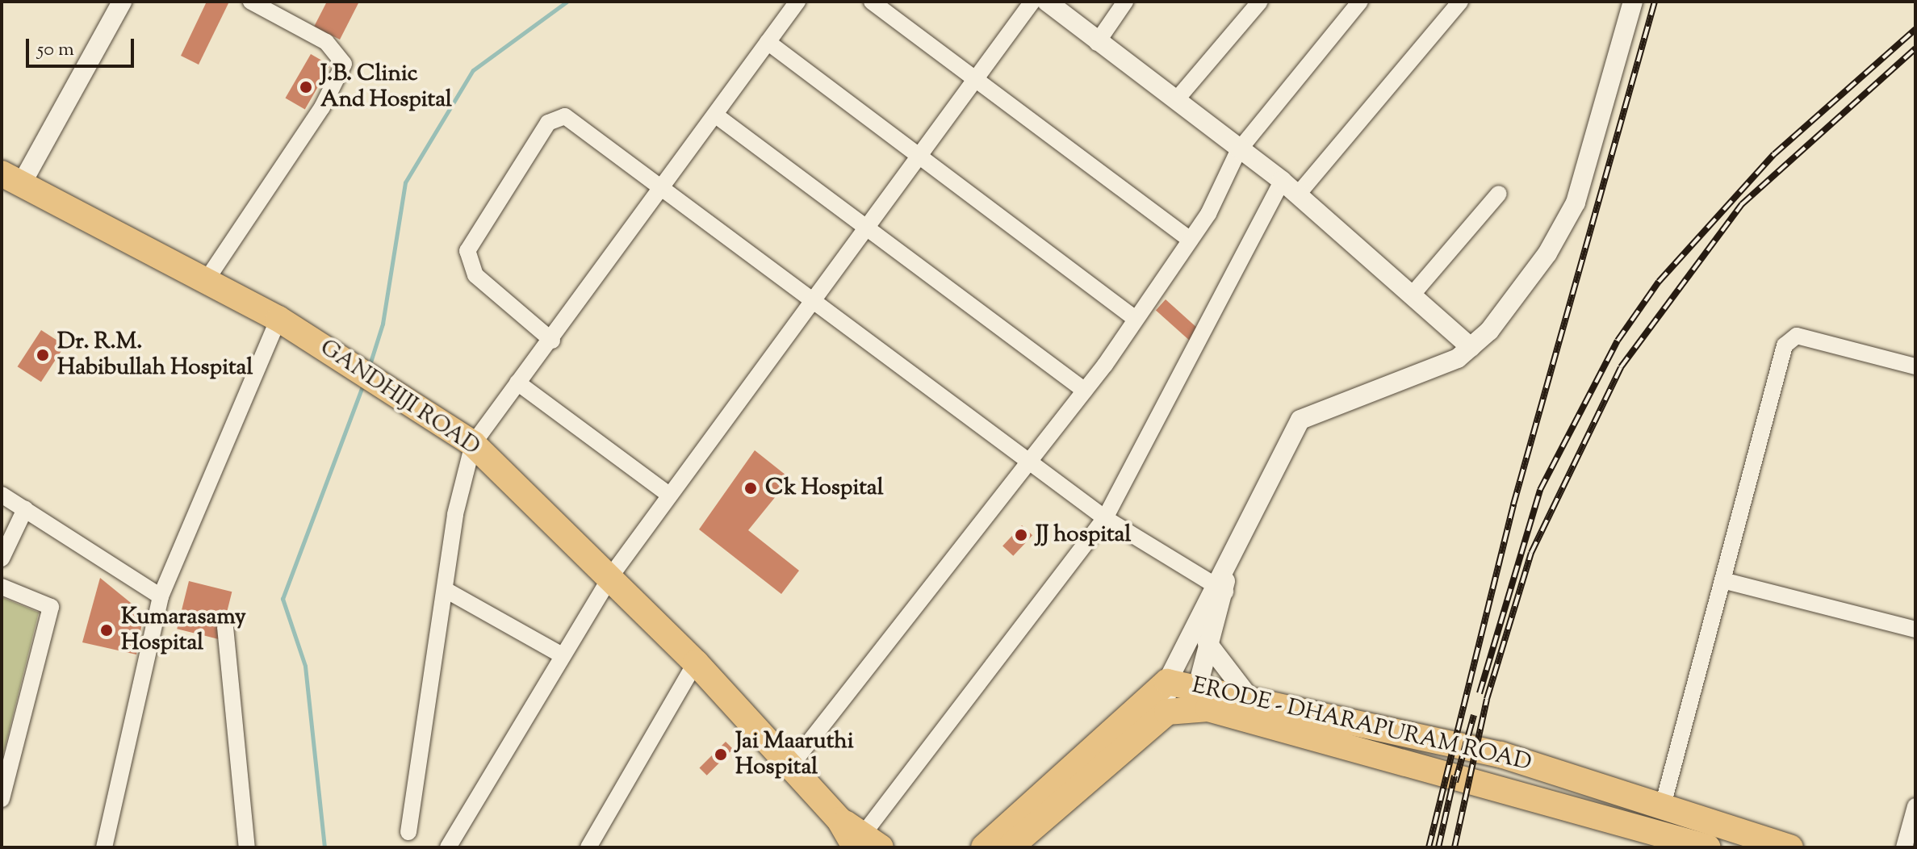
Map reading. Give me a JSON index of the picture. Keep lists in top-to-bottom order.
{
  "streets": {
    "main road": ["GANDHIJI ROAD", "ERODE - DHARAPURAM ROAD"]
  },
  "places": [
    "J.B. Clinic And Hospital",
    "Dr. R.M. Habibullah Hospital",
    "Ck Hospital",
    "JJ hospital",
    "Kumarasamy Hospital",
    "Jai Maaruthi Hospital"
  ],
  "scale_bar": "50 m"
}
